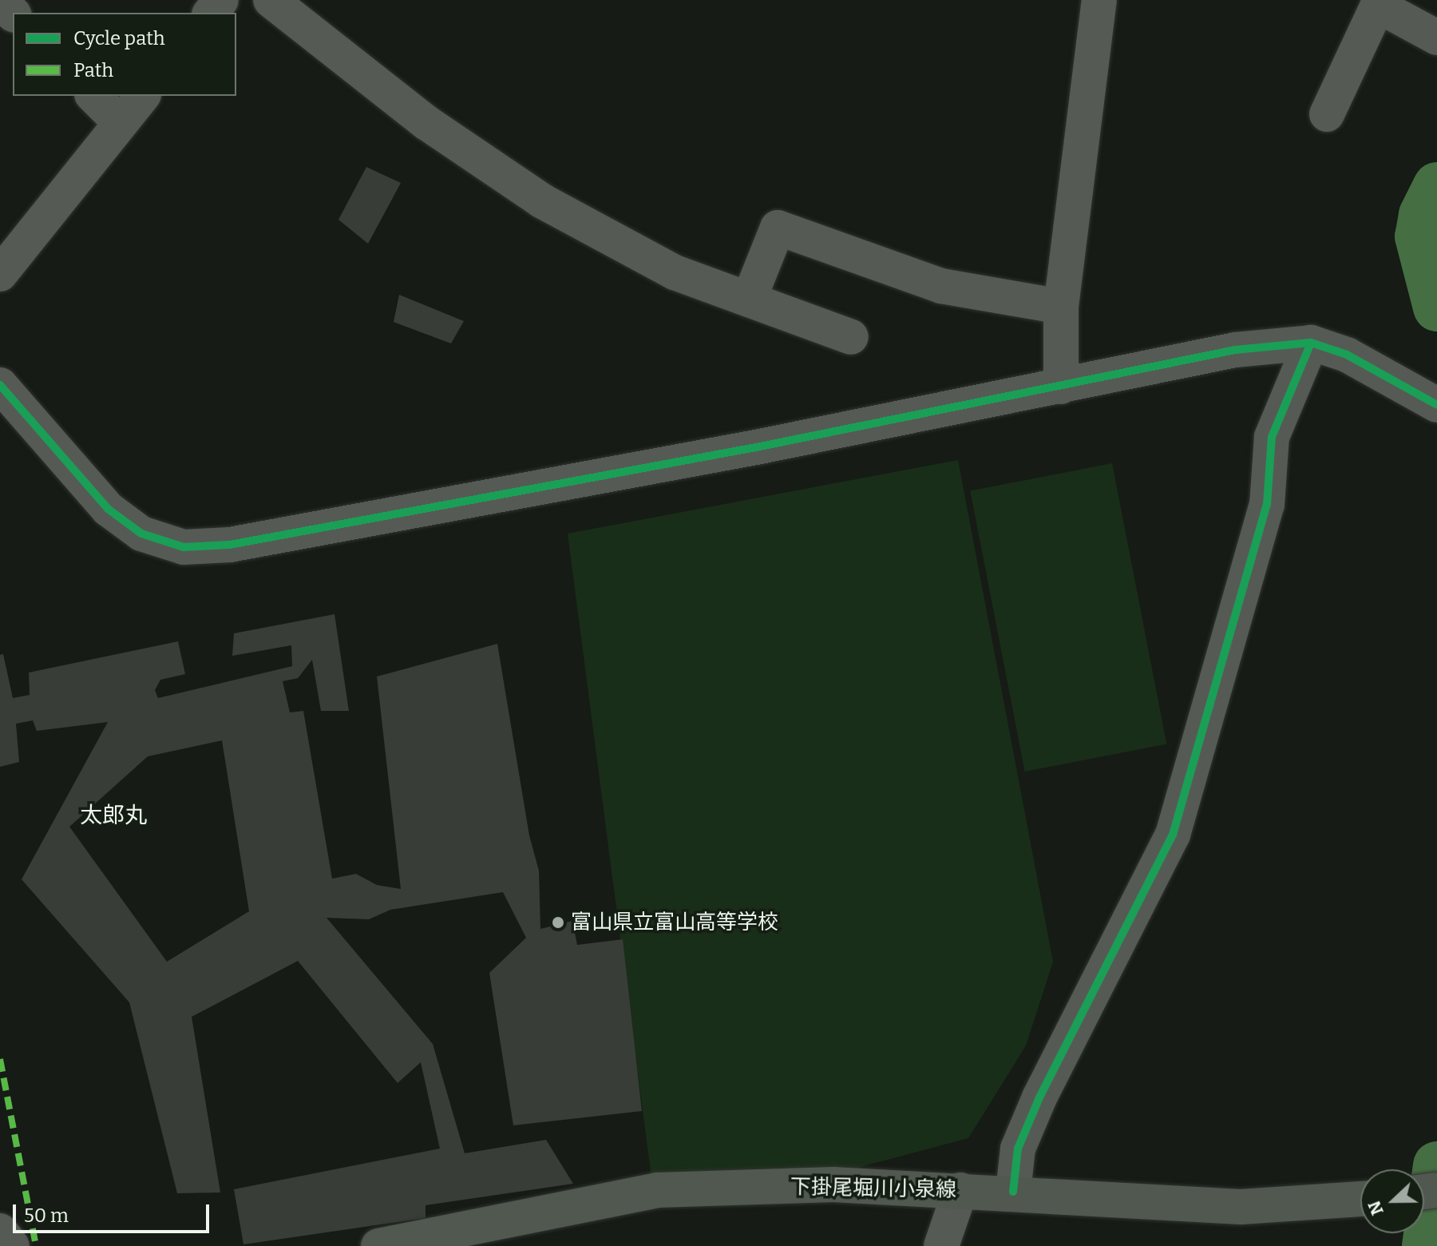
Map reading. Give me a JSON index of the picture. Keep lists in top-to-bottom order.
{
  "streets": {
    "main road": ["下掛尾堀川小泉線"]
  },
  "districts": ["太郎丸"],
  "places": ["富山県立富山高等学校"],
  "legend": ["Cycle path", "Path"],
  "scale_bar": "50 m",
  "north": "left"
}
